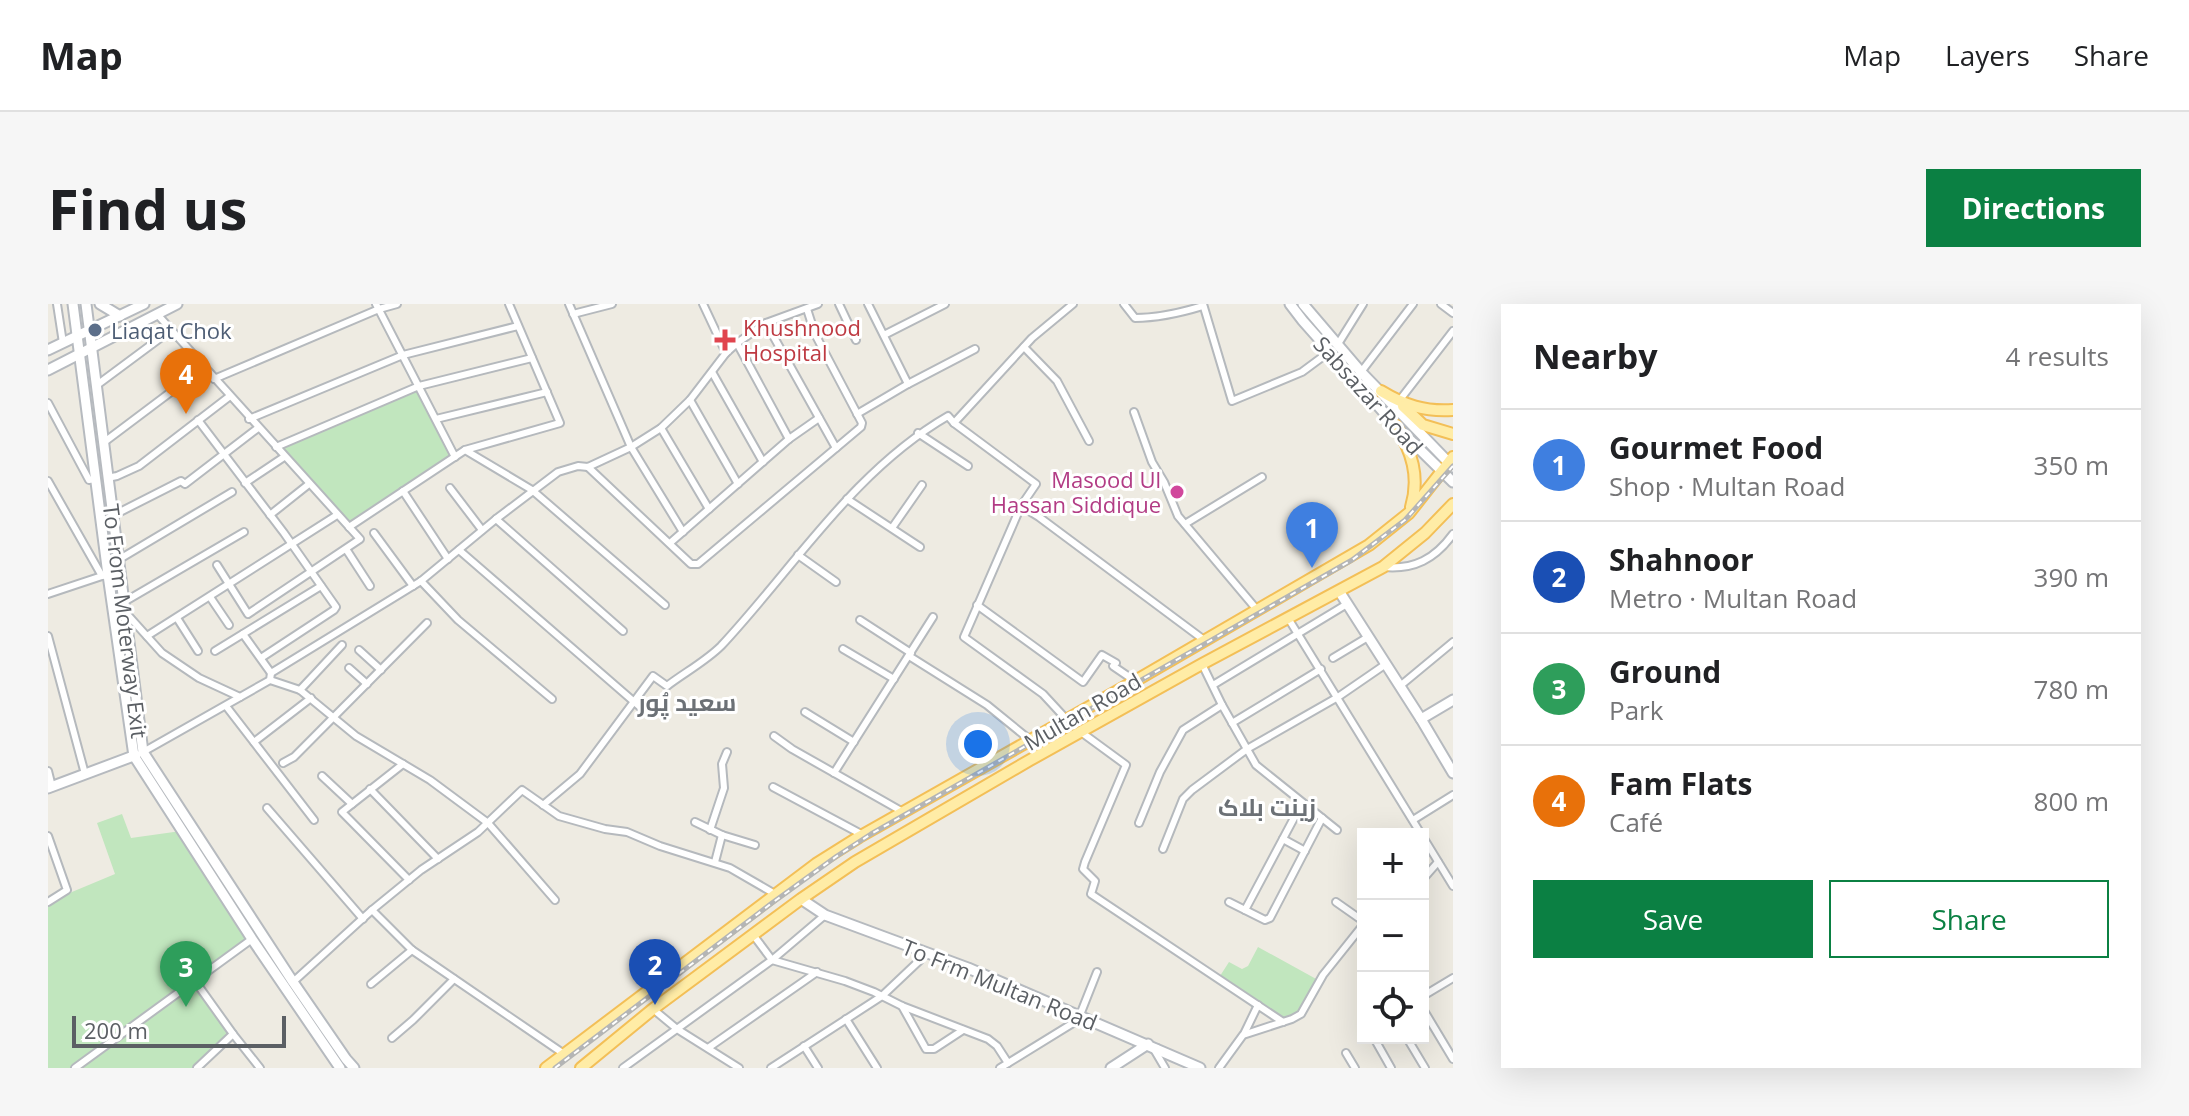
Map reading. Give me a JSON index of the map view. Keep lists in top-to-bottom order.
{
  "streets": {
    "main road": [
      "Sabsazar Road",
      "To From Moterway Exit",
      "Multan Road",
      "To Frm Multan Road"
    ]
  },
  "crossings": [
    ["Sabsazar Road", "Multan Road"],
    ["Multan Road", "To Frm Multan Road"]
  ],
  "districts": ["سعید پُور", "زینت بلاک"],
  "places": {
    "other": ["Liaqat Chok", "Masood Ul Hassan Siddique"],
    "health": ["Khushnood Hospital"]
  },
  "scale_bar": "200 m",
  "page": {
    "header": "Map",
    "nav": ["Map", "Layers", "Share"],
    "buttons": [
      "Directions",
      ["Save", "Share"]
    ],
    "title": "Find us",
    "heading": ["Nearby", "4 results"],
    "pins": [
      "4",
      "1",
      "2",
      "3"
    ],
    "list": [
      {
        "mark": "1",
        "name": "Gourmet Food",
        "note": "Shop · Multan Road",
        "value": "350 m"
      },
      {
        "mark": "2",
        "name": "Shahnoor",
        "note": "Metro · Multan Road",
        "value": "390 m"
      },
      {
        "mark": "3",
        "name": "Ground",
        "note": "Park",
        "value": "780 m"
      },
      {
        "mark": "4",
        "name": "Fam Flats",
        "note": "Café",
        "value": "800 m"
      }
    ],
    "map_buttons": ["+", "−"],
    "scale": "200 m"
  }
}
